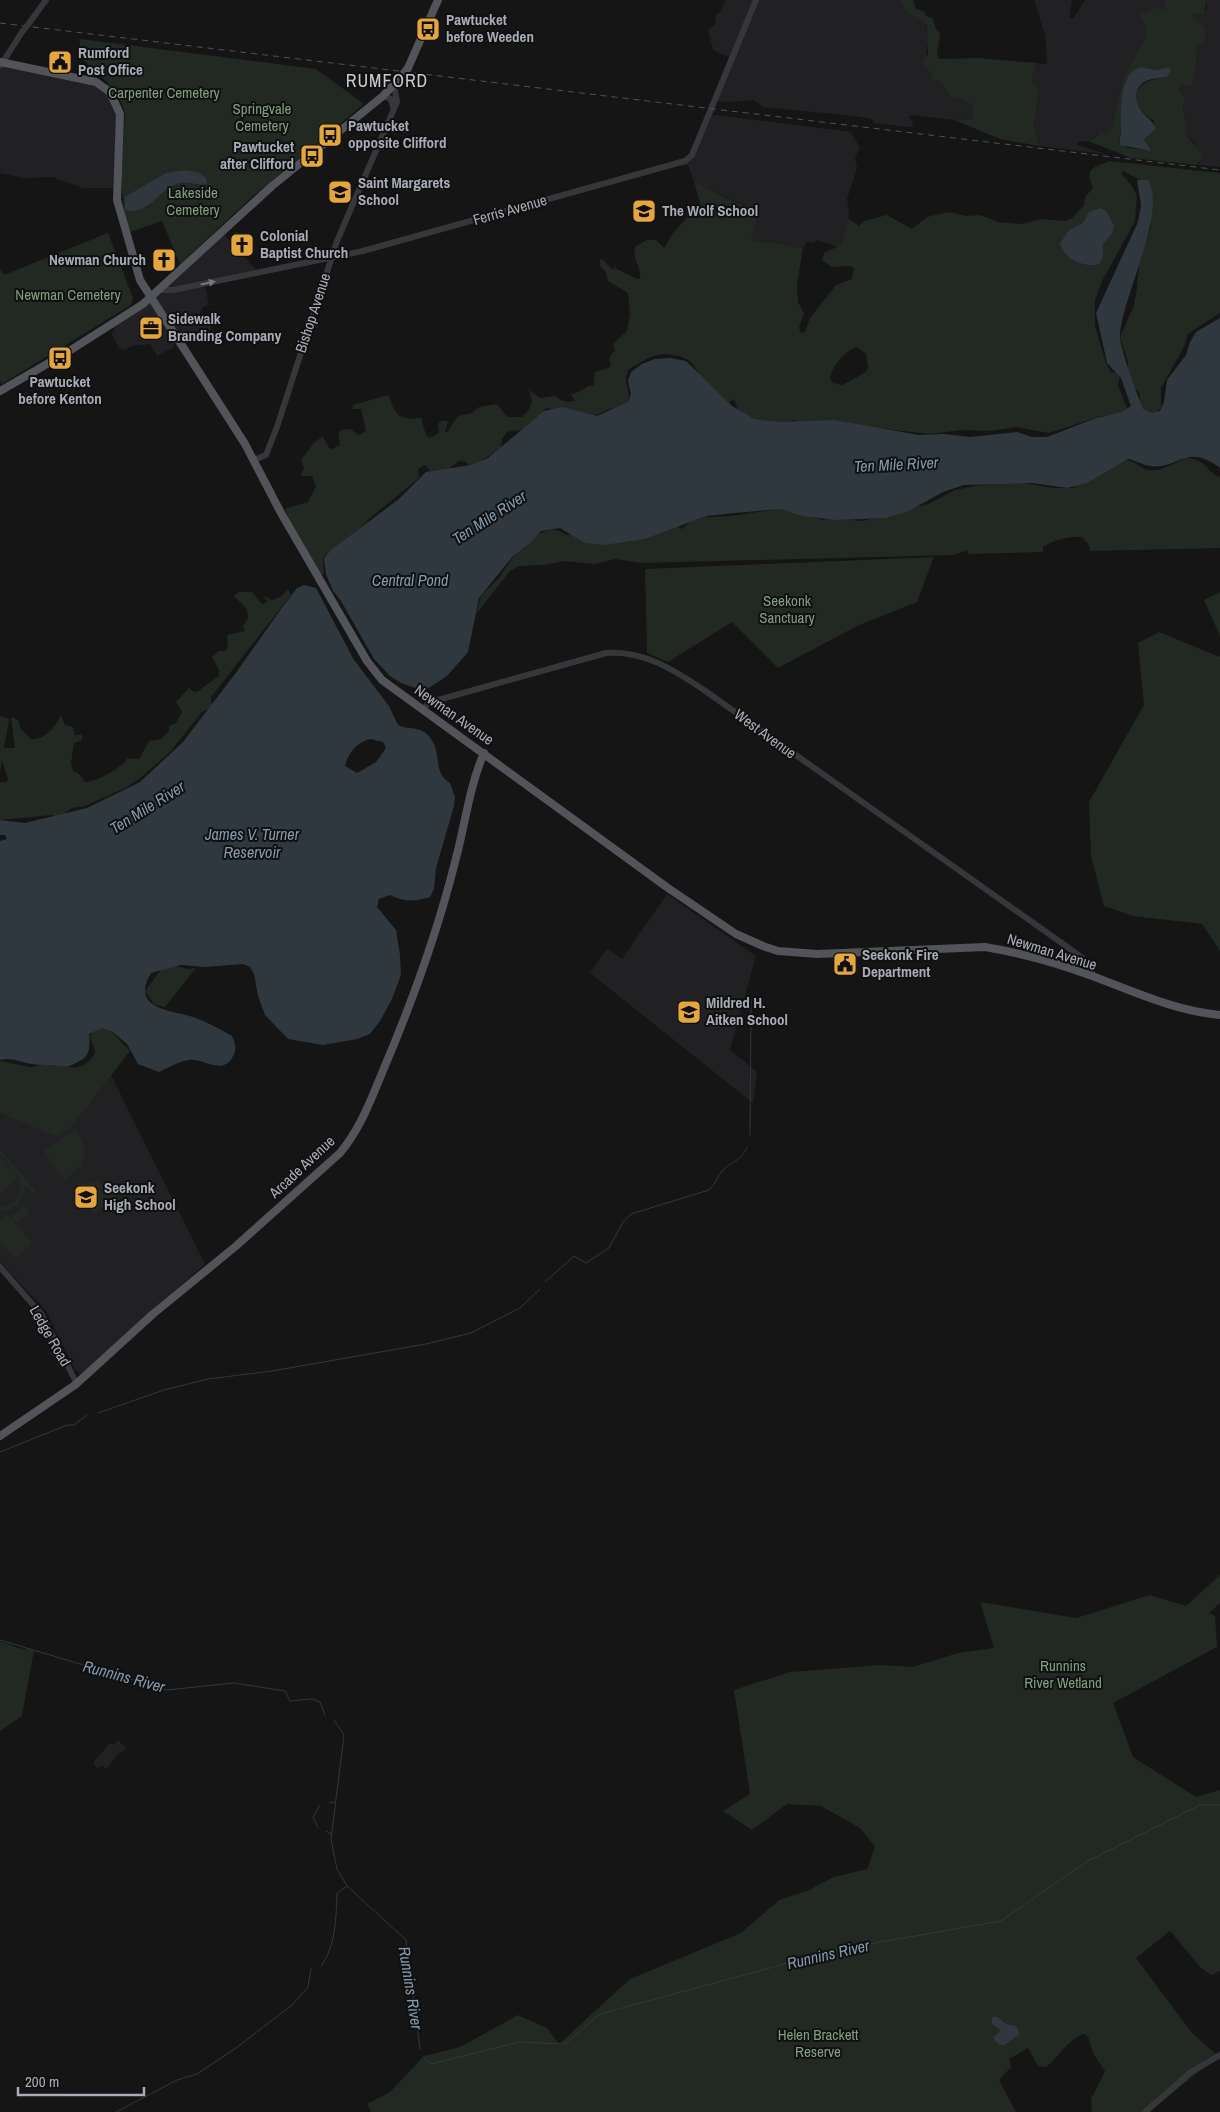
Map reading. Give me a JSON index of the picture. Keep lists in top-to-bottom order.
{
  "streets": {
    "main road": ["Newman Avenue", "Arcade Avenue"],
    "street": [
      "Ferris Avenue",
      "Bishop Avenue",
      "West Avenue",
      "Ledge Road"
    ]
  },
  "crossings": [
    ["Ferris Avenue", "Bishop Avenue"],
    ["Bishop Avenue", "Newman Avenue"],
    ["Newman Avenue", "West Avenue"],
    ["Newman Avenue", "Arcade Avenue"],
    ["Arcade Avenue", "Ledge Road"]
  ],
  "districts": ["RUMFORD"],
  "water": [
    "Ten Mile River",
    "Central Pond",
    "James V. Turner Reservoir",
    "Runnins River"
  ],
  "parks": [
    "Carpenter Cemetery",
    "Springvale Cemetery",
    "Lakeside Cemetery",
    "Newman Cemetery",
    "Seekonk Sanctuary",
    "Runnins River Wetland",
    "Helen Brackett Reserve"
  ],
  "places": {
    "bus stop": [
      "Pawtucket before Weeden",
      "Pawtucket opposite Clifford",
      "Pawtucket after Clifford",
      "Pawtucket before Kenton"
    ],
    "public building": ["Rumford Post Office", "Seekonk Fire Department"],
    "school or university": [
      "Saint Margarets School",
      "The Wolf School",
      "Mildred H. Aitken School",
      "Seekonk High School"
    ],
    "church": ["Colonial Baptist Church", "Newman Church"],
    "office": ["Sidewalk Branding Company"]
  },
  "scale_bar": "200 m"
}
